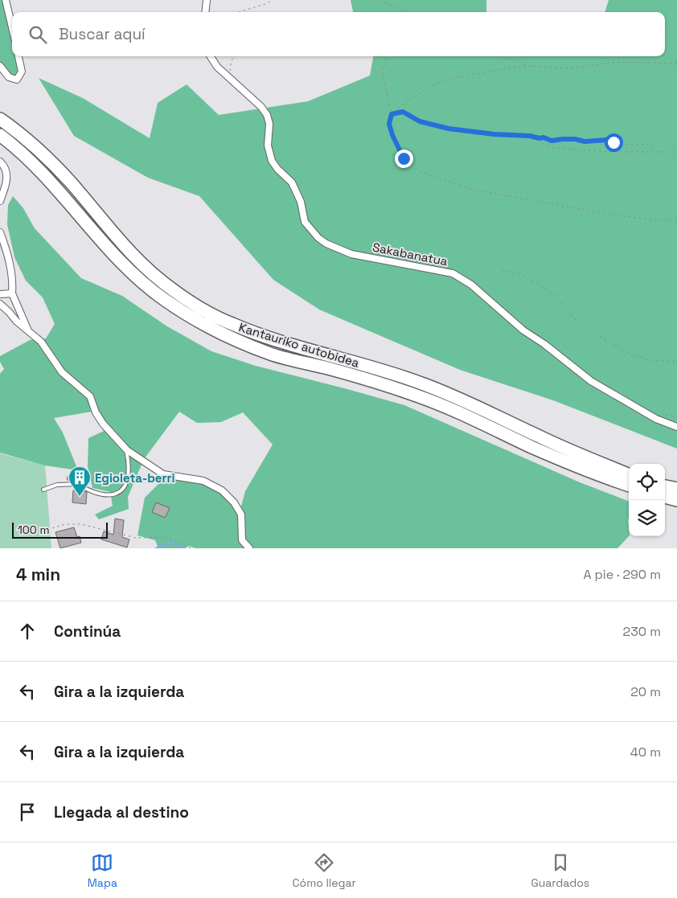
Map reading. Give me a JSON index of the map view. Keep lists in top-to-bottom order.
{
  "streets": {
    "highway": ["Kantauriko autobidea"],
    "street": ["Sakabanatua"]
  },
  "places": {
    "building": ["Egioleta-berri"]
  },
  "scale_bar": "100 m",
  "page": {
    "search": "Buscar aquí",
    "scale": "100 m",
    "heading": ["4 min", "A pie · 290 m"],
    "list": [
      ["Continúa", "230 m"],
      ["Gira a la izquierda", "20 m"],
      ["Gira a la izquierda", "40 m"],
      "Llegada al destino"
    ],
    "nav": ["Mapa", "Cómo llegar", "Guardados"]
  }
}
